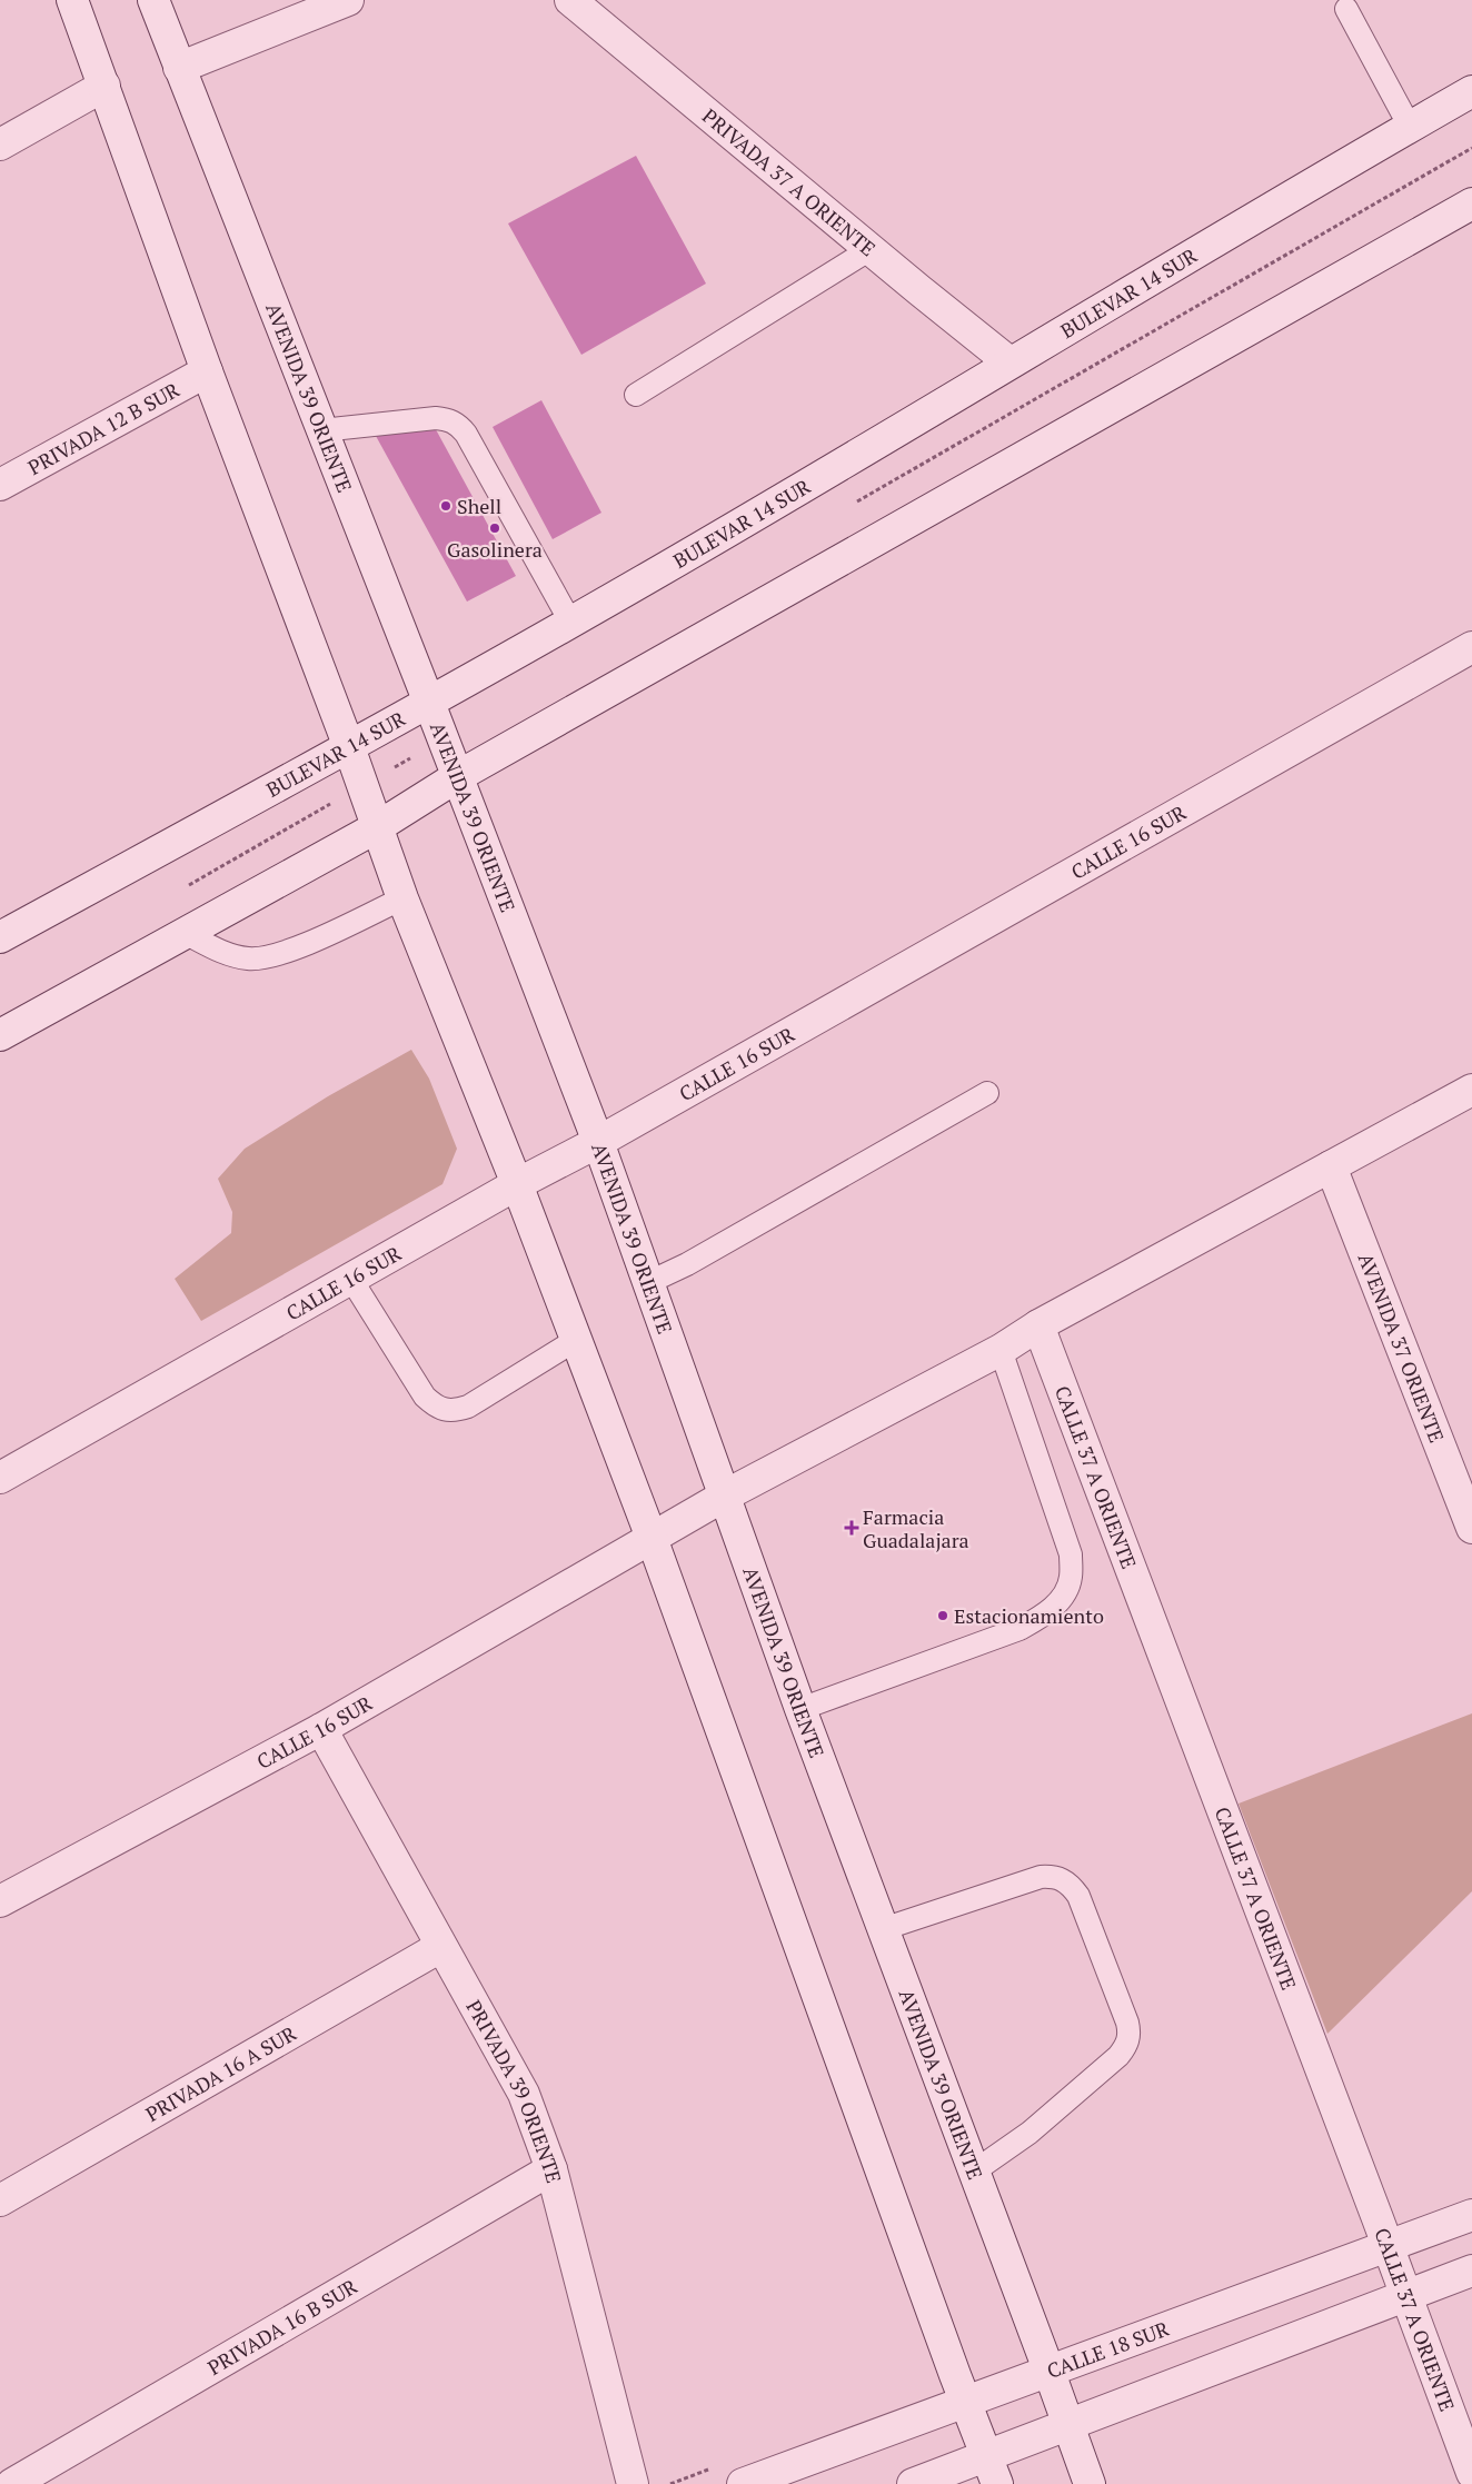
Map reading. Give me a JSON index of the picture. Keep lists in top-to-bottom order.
{
  "streets": {
    "street": [
      "PRIVADA 37 A ORIENTE",
      "BULEVAR 14 SUR",
      "AVENIDA 39 ORIENTE",
      "PRIVADA 12 B SUR",
      "CALLE 16 SUR",
      "AVENIDA 37 ORIENTE",
      "CALLE 37 A ORIENTE",
      "PRIVADA 16 A SUR",
      "PRIVADA 39 ORIENTE",
      "PRIVADA 16 B SUR",
      "CALLE 18 SUR"
    ]
  },
  "crossings": [
    ["PRIVADA 37 A ORIENTE", "BULEVAR 14 SUR"],
    ["BULEVAR 14 SUR", "AVENIDA 39 ORIENTE"],
    ["AVENIDA 39 ORIENTE", "CALLE 16 SUR"],
    ["AVENIDA 39 ORIENTE", "CALLE 18 SUR"],
    ["CALLE 16 SUR", "AVENIDA 37 ORIENTE"],
    ["CALLE 16 SUR", "CALLE 37 A ORIENTE"],
    ["CALLE 16 SUR", "PRIVADA 39 ORIENTE"],
    ["CALLE 37 A ORIENTE", "CALLE 18 SUR"],
    ["PRIVADA 16 A SUR", "PRIVADA 39 ORIENTE"],
    ["PRIVADA 39 ORIENTE", "PRIVADA 16 B SUR"]
  ],
  "places": {
    "other": ["Shell", "Gasolinera", "Estacionamiento"],
    "health": ["Farmacia Guadalajara"]
  }
}
